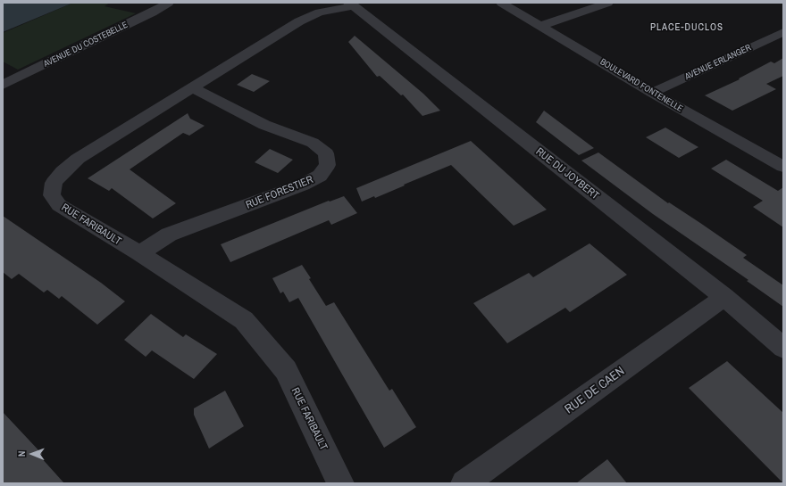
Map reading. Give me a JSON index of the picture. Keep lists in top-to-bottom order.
{
  "streets": {
    "street": [
      "AVENUE DU COSTEBELLE",
      "AVENUE ERLANGER",
      "BOULEVARD FONTENELLE",
      "RUE DU JOYBERT",
      "RUE FORESTIER",
      "RUE FARIBAULT",
      "RUE DE CAEN"
    ]
  },
  "crossings": [
    ["AVENUE ERLANGER", "BOULEVARD FONTENELLE"],
    ["RUE DU JOYBERT", "RUE FARIBAULT"],
    ["RUE DU JOYBERT", "RUE DE CAEN"],
    ["RUE FORESTIER", "RUE FARIBAULT"]
  ],
  "districts": ["PLACE-DUCLOS"],
  "north": "left"
}
